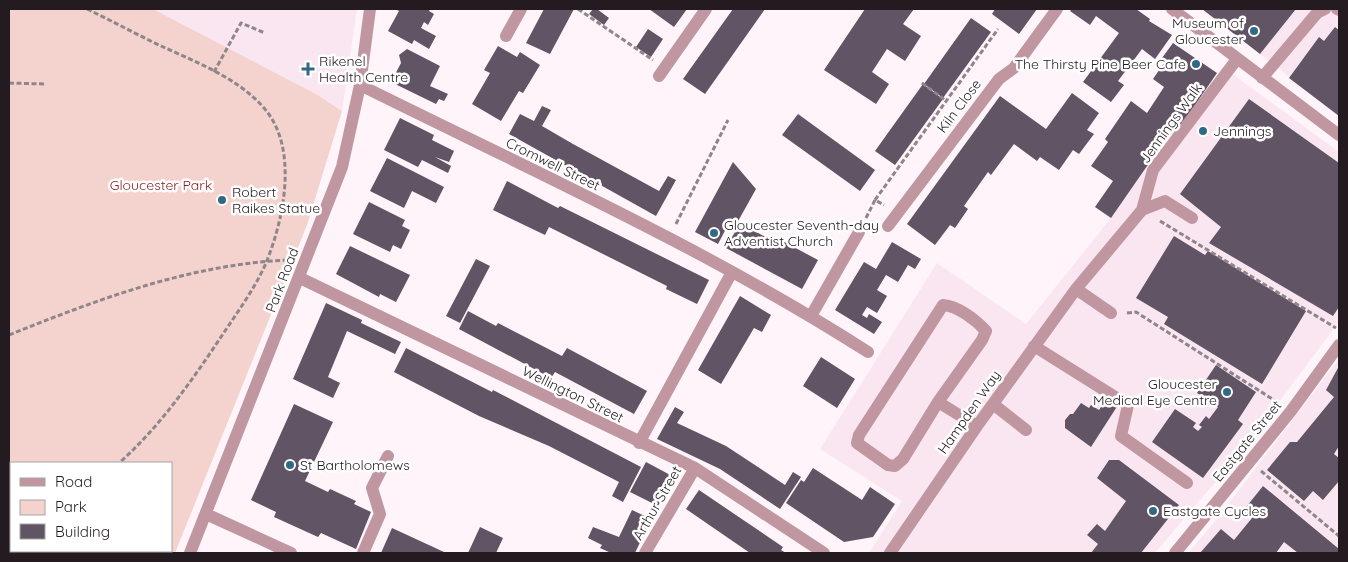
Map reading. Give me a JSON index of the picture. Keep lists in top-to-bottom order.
{
  "streets": {
    "street": [
      "Kiln Close",
      "Jennings Walk",
      "Cromwell Street",
      "Park Road",
      "Wellington Street",
      "Hampden Way",
      "Eastgate Street",
      "Arthur Street"
    ]
  },
  "crossings": [
    ["Jennings Walk", "Hampden Way"],
    ["Cromwell Street", "Park Road"],
    ["Park Road", "Wellington Street"],
    ["Wellington Street", "Arthur Street"]
  ],
  "parks": ["Gloucester Park"],
  "places": {
    "other": [
      "Museum of Gloucester",
      "The Thirsty Pine Beer Cafe",
      "Jennings",
      "Robert Raikes Statue",
      "Gloucester Seventh-day Adventist Church",
      "Gloucester Medical Eye Centre",
      "St Bartholomews",
      "Eastgate Cycles"
    ],
    "health": ["Rikenel Health Centre"]
  },
  "legend": ["Road", "Park", "Building"]
}
